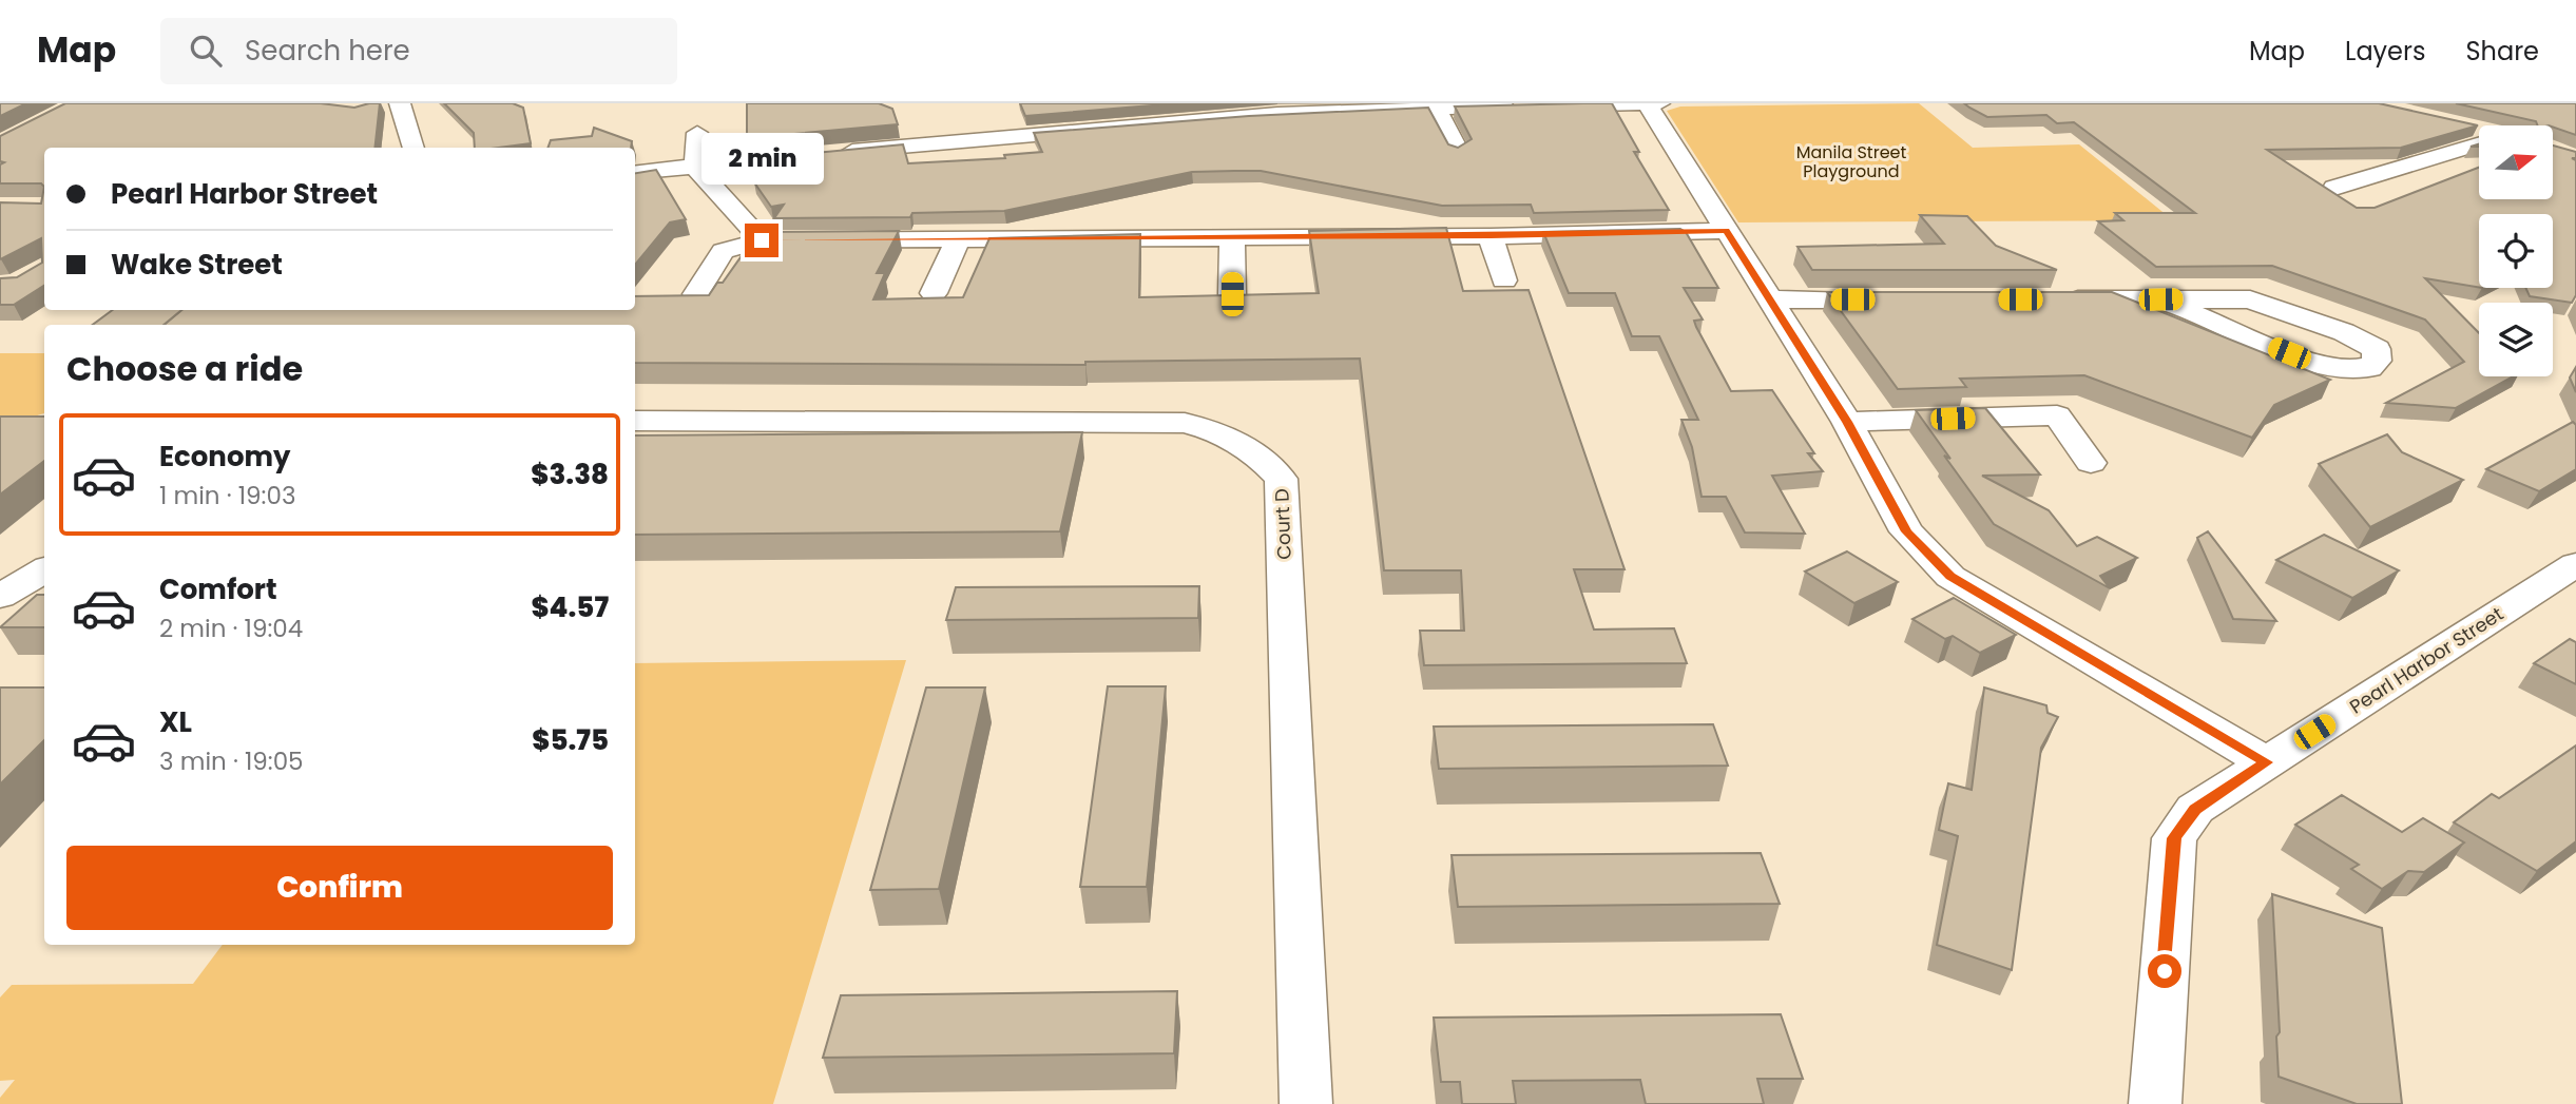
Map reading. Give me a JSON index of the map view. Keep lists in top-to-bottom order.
{
  "streets": {
    "street": ["Court D", "Pearl Harbor Street"]
  },
  "parks": ["Manila Street Playground"],
  "north": "right",
  "page": {
    "header": "Map",
    "search": "Search here",
    "nav": ["Map", "Layers", "Share"],
    "bubble": "2 min",
    "banner": ["Pearl Harbor Street", "Wake Street"],
    "heading": "Choose a ride",
    "list": [
      {
        "name": "Economy",
        "note": "1 min · 19:03",
        "value": "$3.38"
      },
      {
        "name": "Comfort",
        "note": "2 min · 19:04",
        "value": "$4.57"
      },
      {
        "name": "XL",
        "note": "3 min · 19:05",
        "value": "$5.75"
      }
    ],
    "buttons": "Confirm"
  }
}
